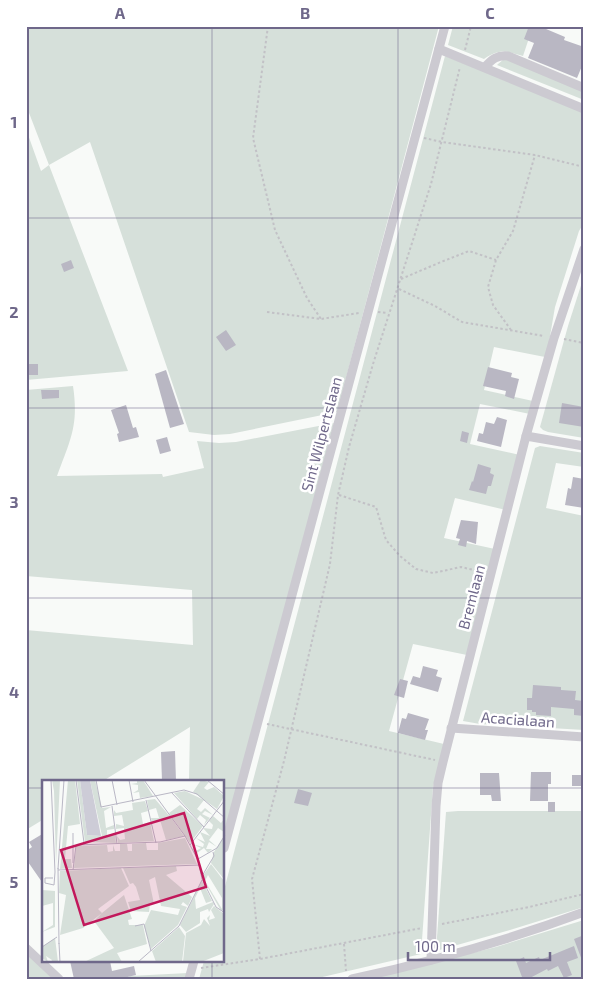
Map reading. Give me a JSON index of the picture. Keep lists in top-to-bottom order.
{
  "streets": {
    "street": ["Sint Wilpertslaan", "Bremlaan", "Acacialaan"]
  },
  "crossings": [
    ["Bremlaan", "Acacialaan"]
  ],
  "scale_bar": "100 m",
  "grid": {
    "columns": ["A", "B", "C"],
    "rows": [
      "1",
      "2",
      "3",
      "4",
      "5"
    ]
  }
}
